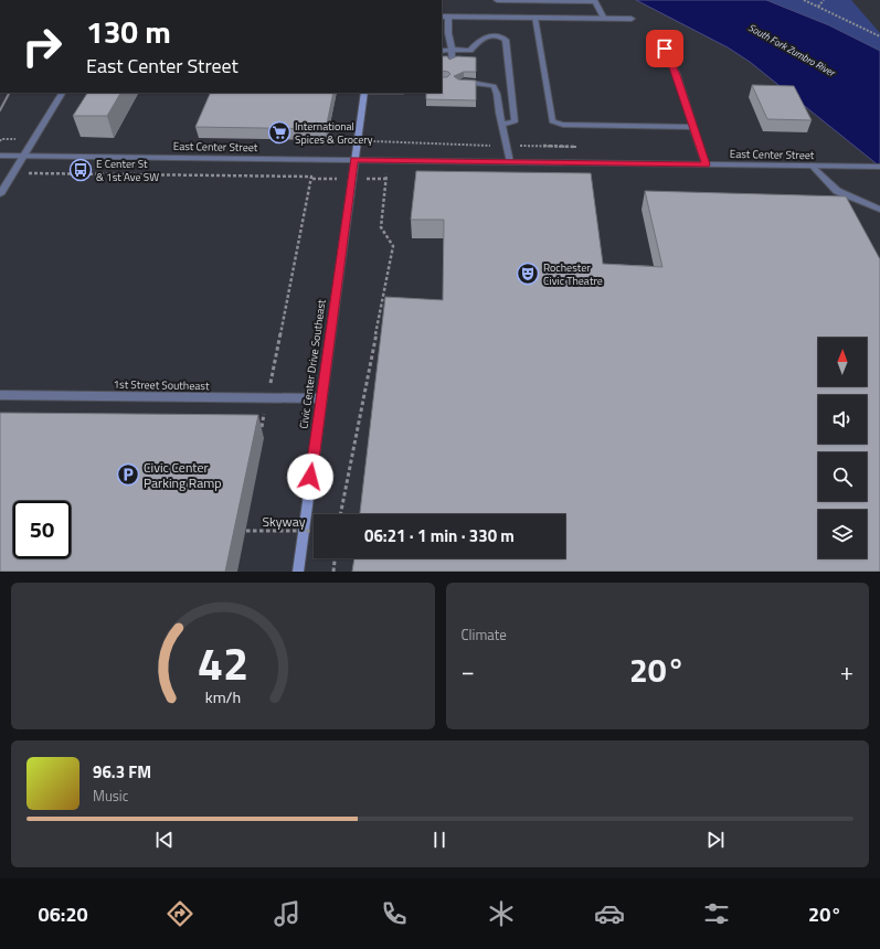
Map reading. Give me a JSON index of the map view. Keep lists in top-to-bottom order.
{
  "streets": {
    "main road": ["Civic Center Drive Southeast"],
    "street": ["East Center Street", "1st Street Southeast"],
    "path": ["Skyway"]
  },
  "crossings": [
    ["East Center Street", "Civic Center Drive Southeast"],
    ["Civic Center Drive Southeast", "1st Street Southeast"]
  ],
  "water": ["South Fork Zumbro River"],
  "places": {
    "supermarket": ["International Spices & Grocery"],
    "bus stop": ["E Center St & 1st Ave SW"],
    "theatre": ["Rochester Civic Theatre"],
    "parking": ["Civic Center Parking Ramp"]
  },
  "north": "top",
  "page": {
    "turn": ["130 m", "East Center Street"],
    "limit": "50",
    "trip": "06:21 · 1 min · 330 m",
    "tile": "Climate",
    "heat": ["−", "20°", "+"],
    "song": ["96.3 FM", "Music"],
    "tabs": ["06:20", "20°"],
    "gauge": ["42", "km/h"]
  }
}
